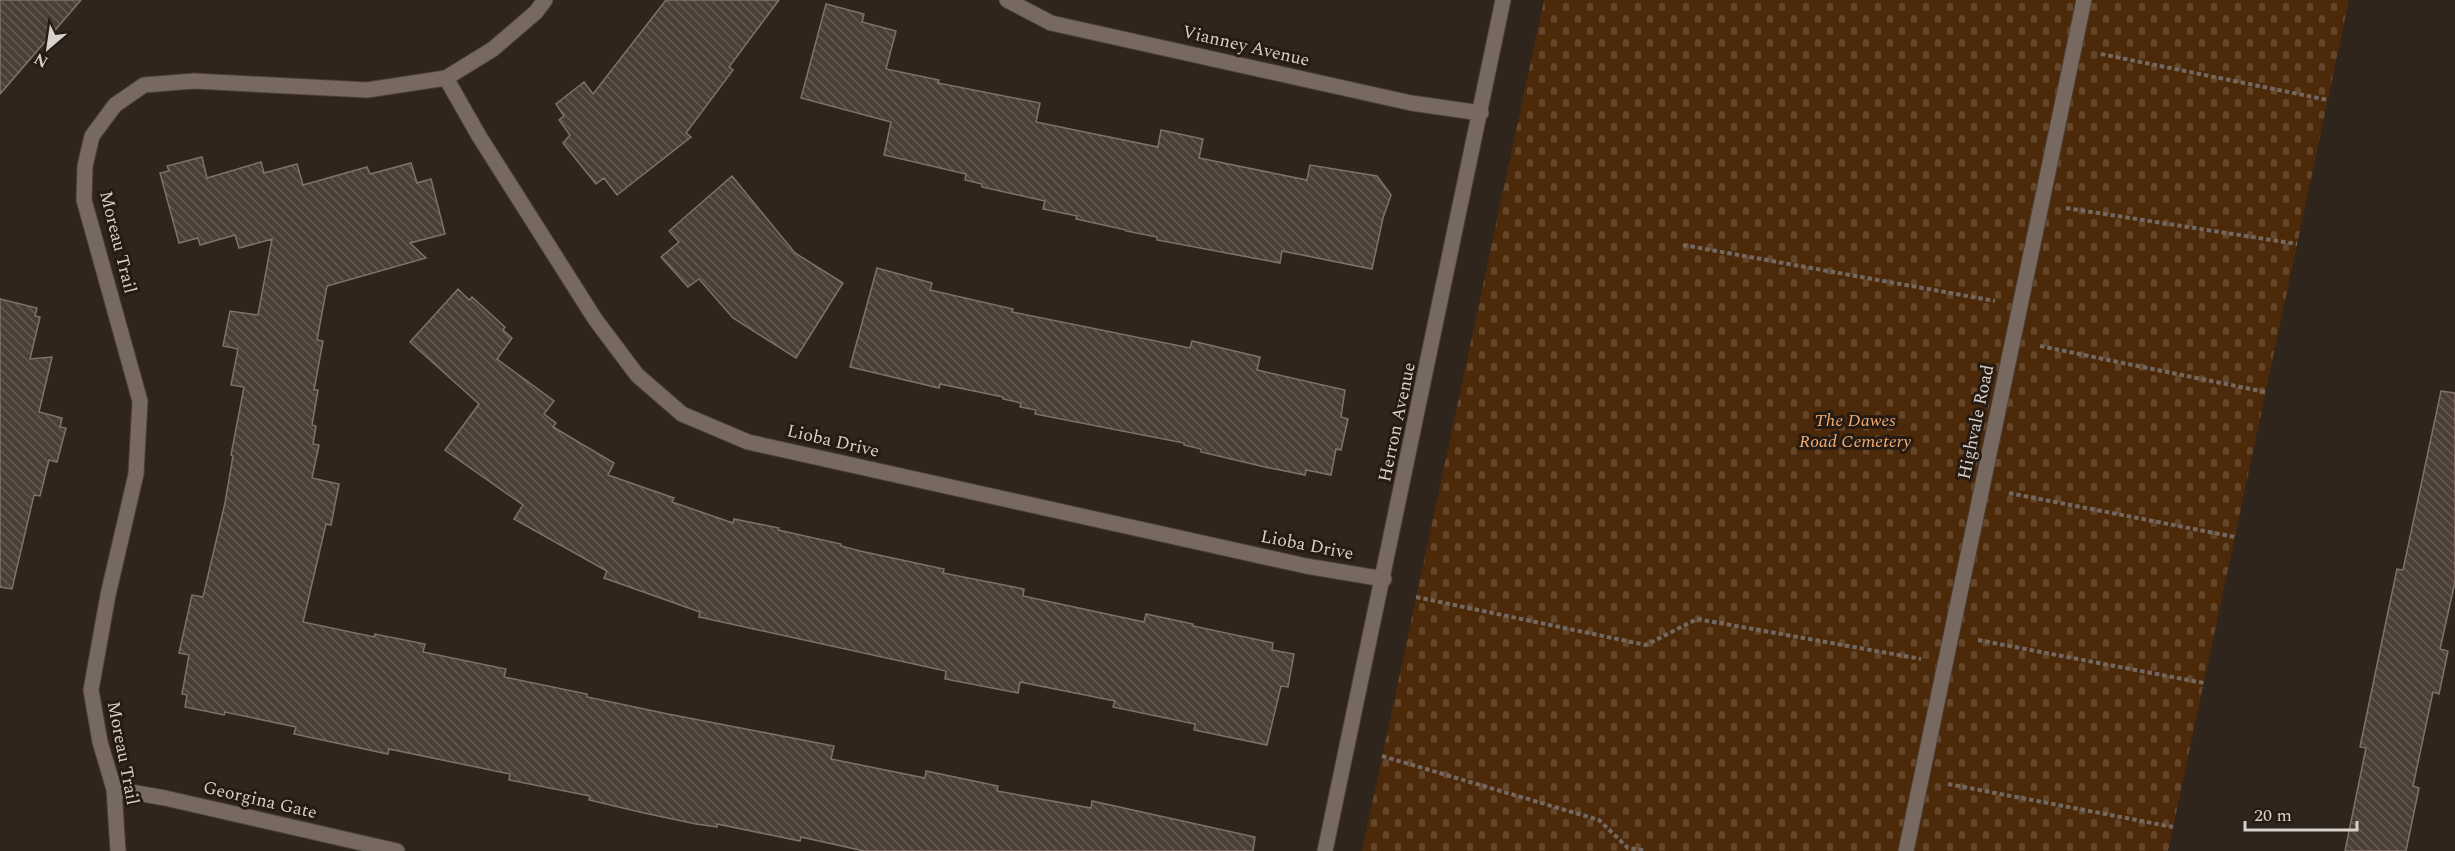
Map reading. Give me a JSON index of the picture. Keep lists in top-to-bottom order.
{
  "streets": {
    "street": [
      "Vianney Avenue",
      "Moreau Trail",
      "Herron Avenue",
      "Highvale Road",
      "Lioba Drive",
      "Georgina Gate"
    ]
  },
  "crossings": [
    ["Vianney Avenue", "Herron Avenue"],
    ["Moreau Trail", "Lioba Drive"],
    ["Moreau Trail", "Georgina Gate"],
    ["Herron Avenue", "Lioba Drive"]
  ],
  "parks": ["The Dawes Road Cemetery"],
  "scale_bar": "20 m",
  "north": "bottom left"
}
